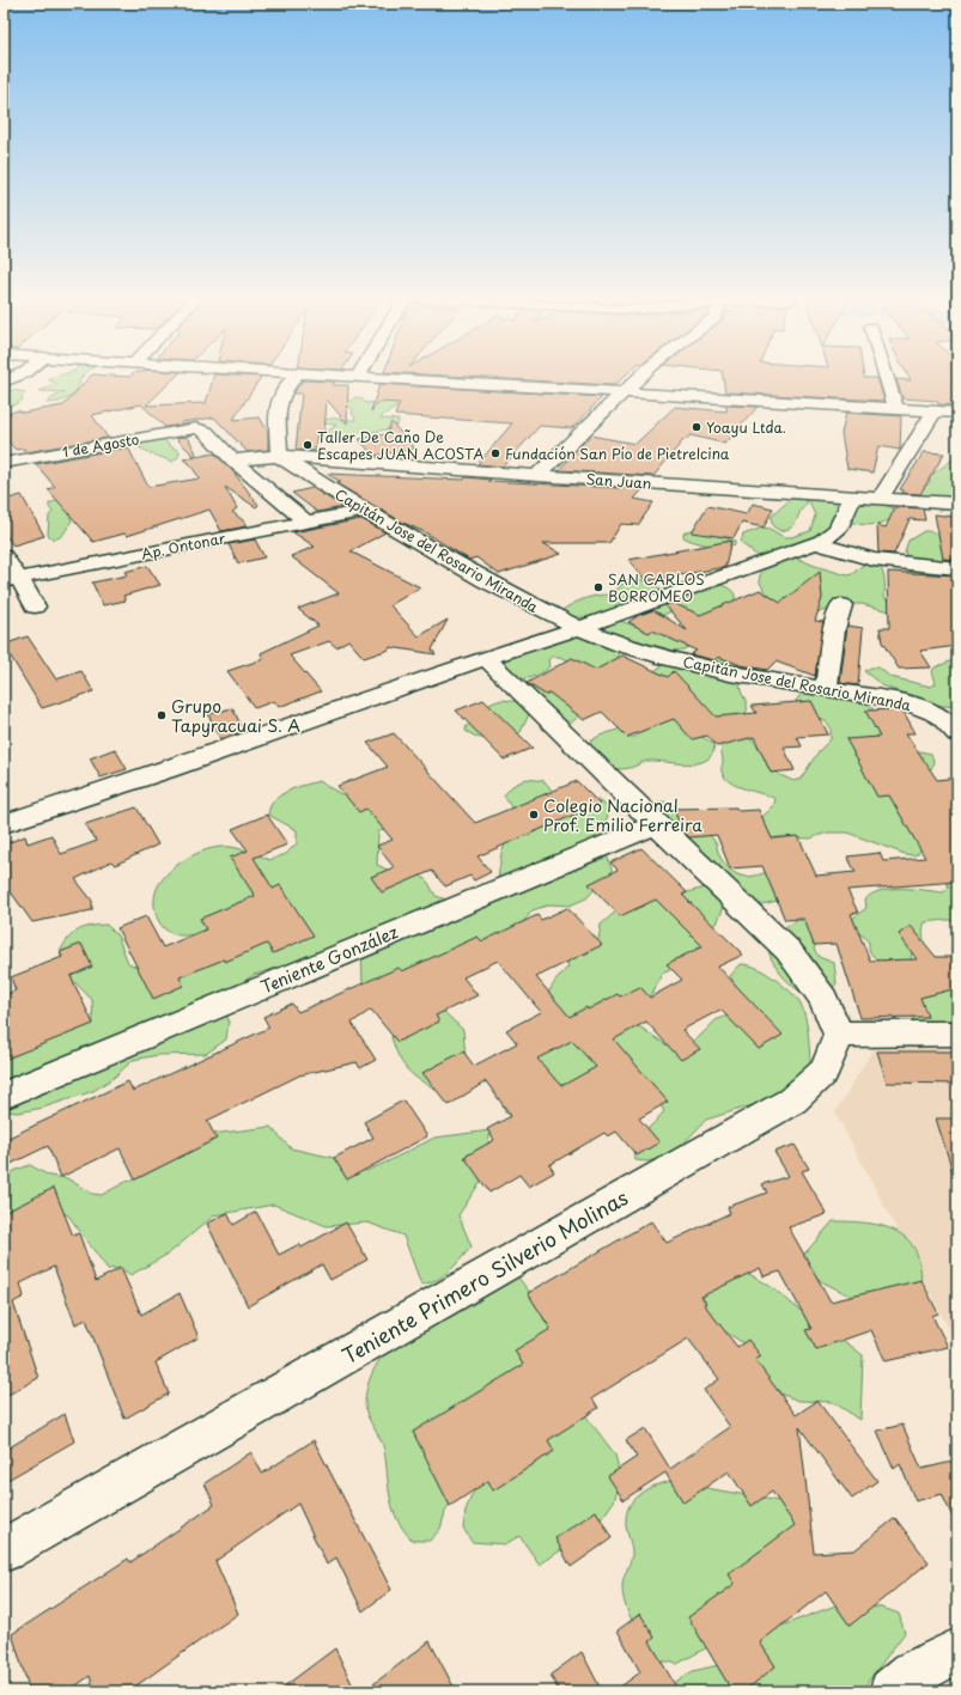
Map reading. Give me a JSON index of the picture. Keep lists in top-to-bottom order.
{
  "streets": {
    "street": [
      "1 de Agosto",
      "San Juan",
      "Ap. Ontonar",
      "Capitán Jose del Rosario Miranda",
      "Teniente González",
      "Teniente Primero Silverio Molinas"
    ]
  },
  "crossings": [
    ["1 de Agosto", "San Juan"],
    ["San Juan", "Capitán Jose del Rosario Miranda"],
    ["Ap. Ontonar", "Capitán Jose del Rosario Miranda"]
  ],
  "places": [
    "Yoayu Ltda.",
    "Taller De Caño De Escapes JUAN ACOSTA",
    "Fundación San Pío de Pietrelcina",
    "SAN CARLOS BORROMEO",
    "Grupo Tapyracuai S. A",
    "Colegio Nacional Prof. Emilio Ferreira"
  ]
}
